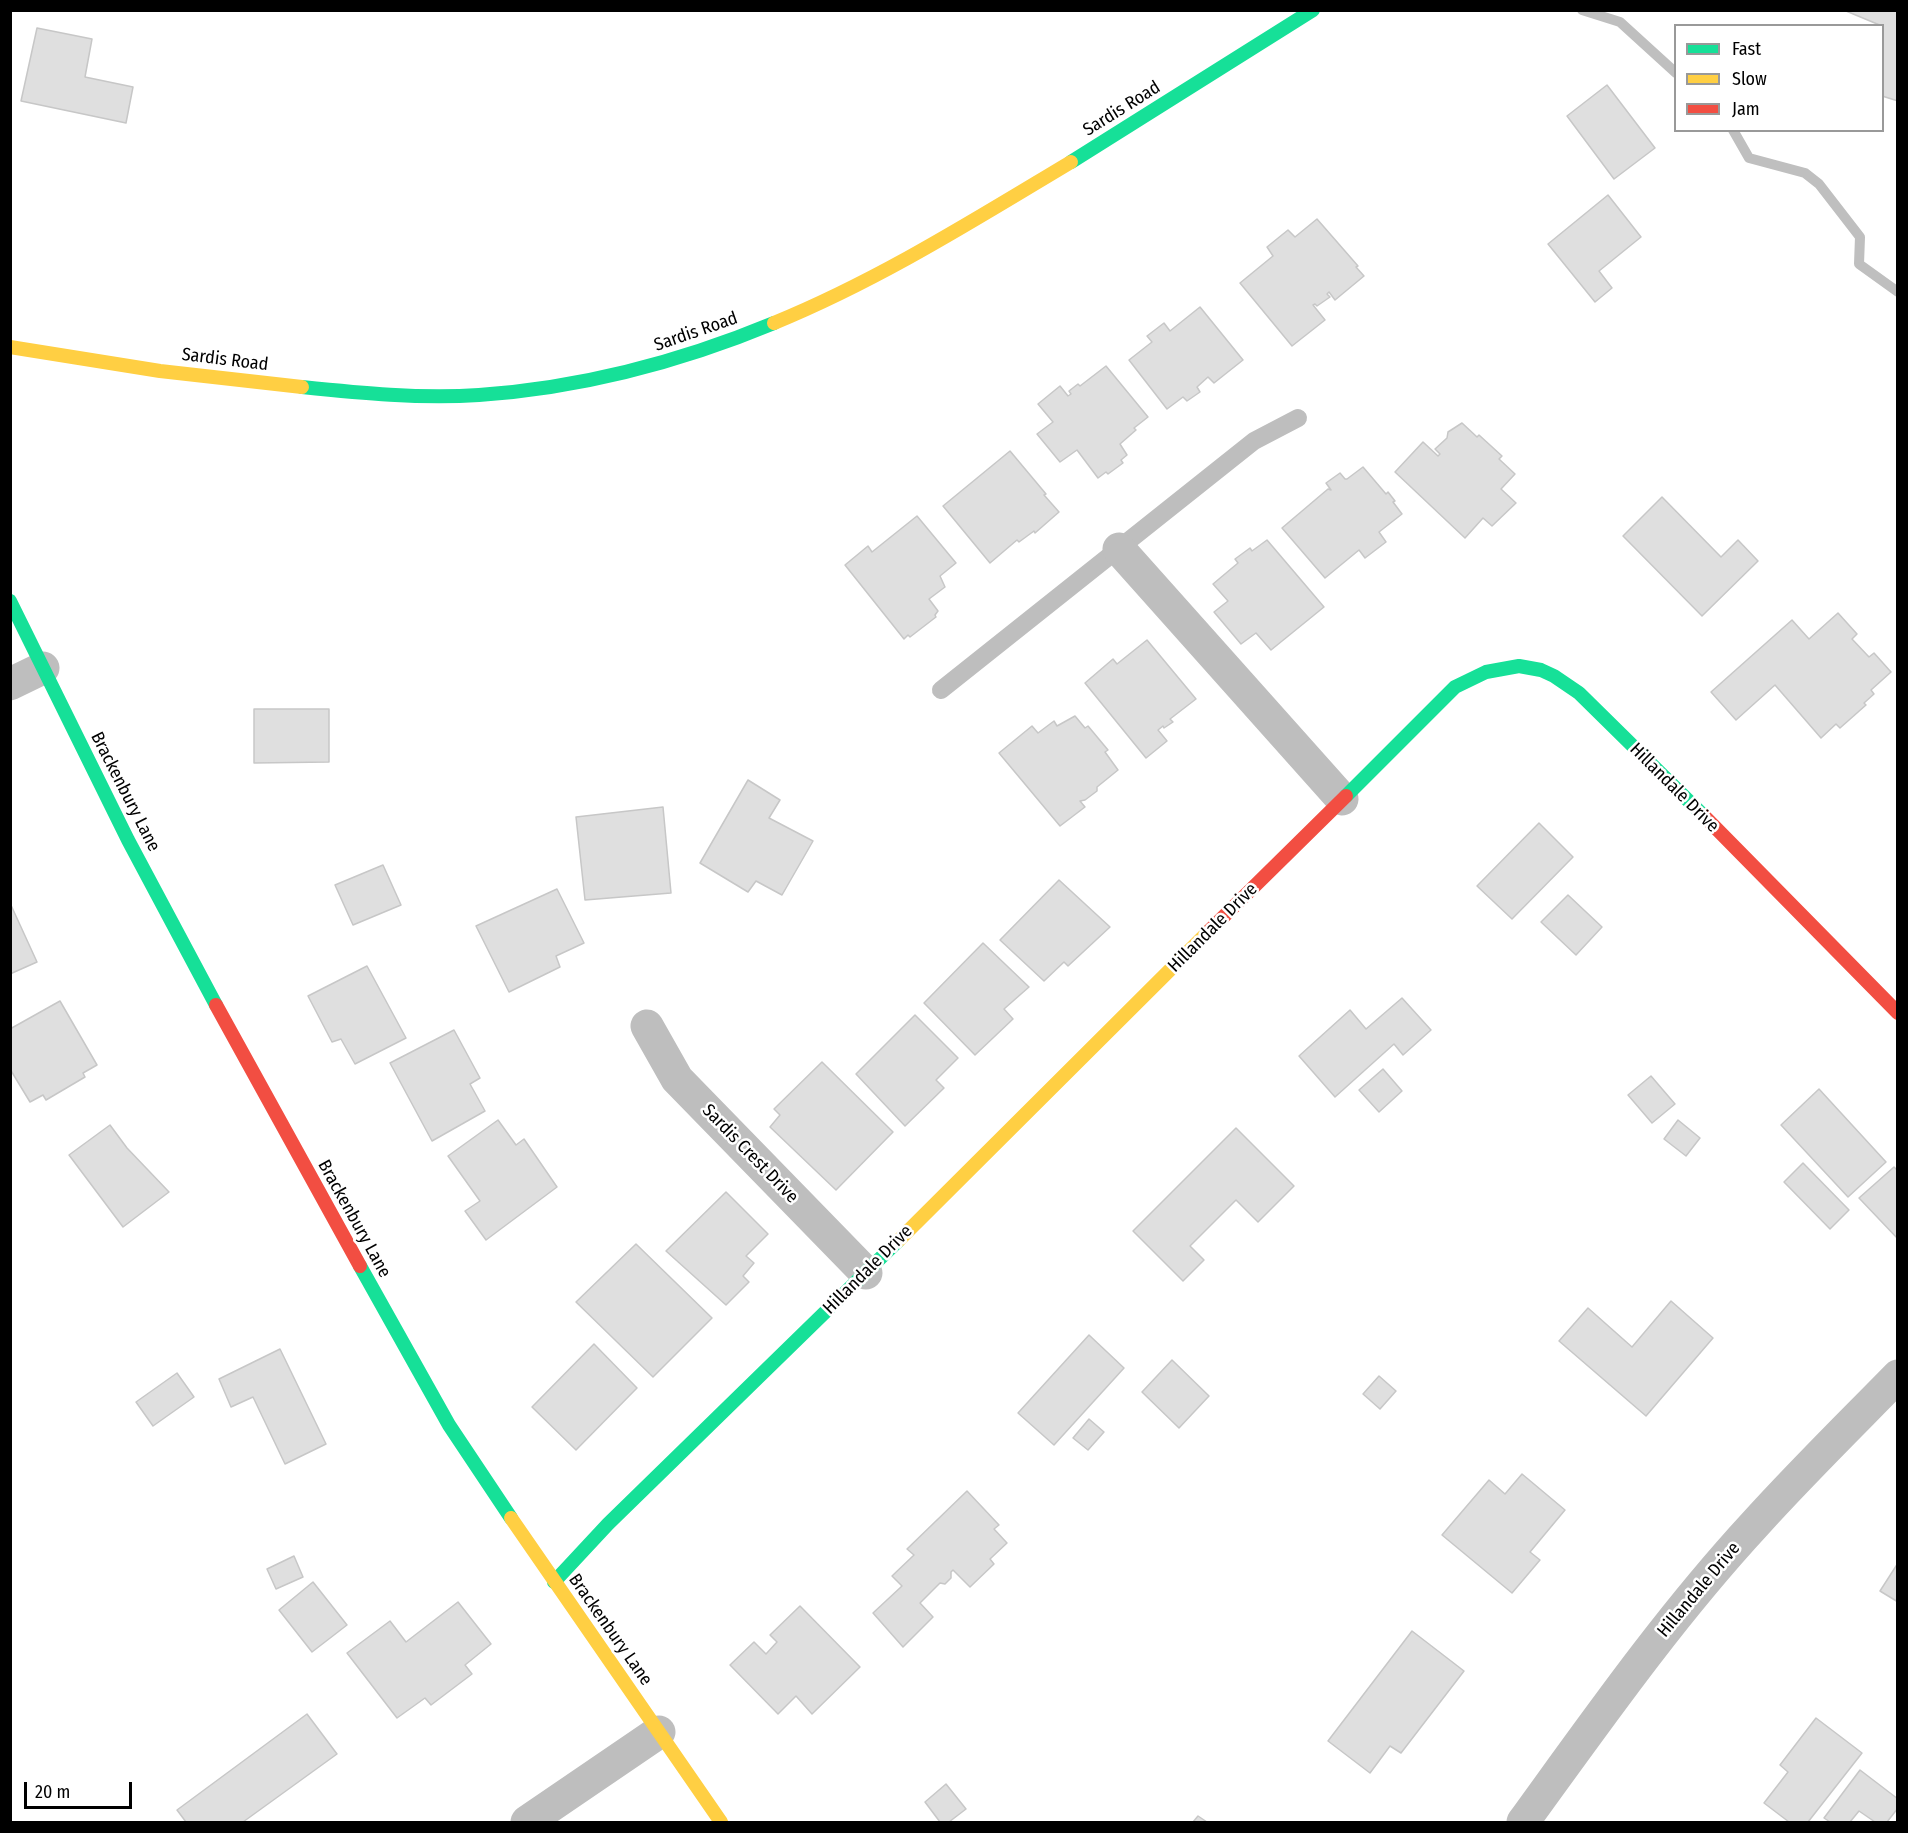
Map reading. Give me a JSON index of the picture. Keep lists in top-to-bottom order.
{
  "streets": {
    "street": [
      "Sardis Road",
      "Hillandale Drive",
      "Brackenbury Lane",
      "Sardis Crest Drive"
    ]
  },
  "crossings": [
    ["Hillandale Drive", "Brackenbury Lane"],
    ["Hillandale Drive", "Sardis Crest Drive"]
  ],
  "legend": ["Fast", "Slow", "Jam"],
  "scale_bar": "20 m"
}
